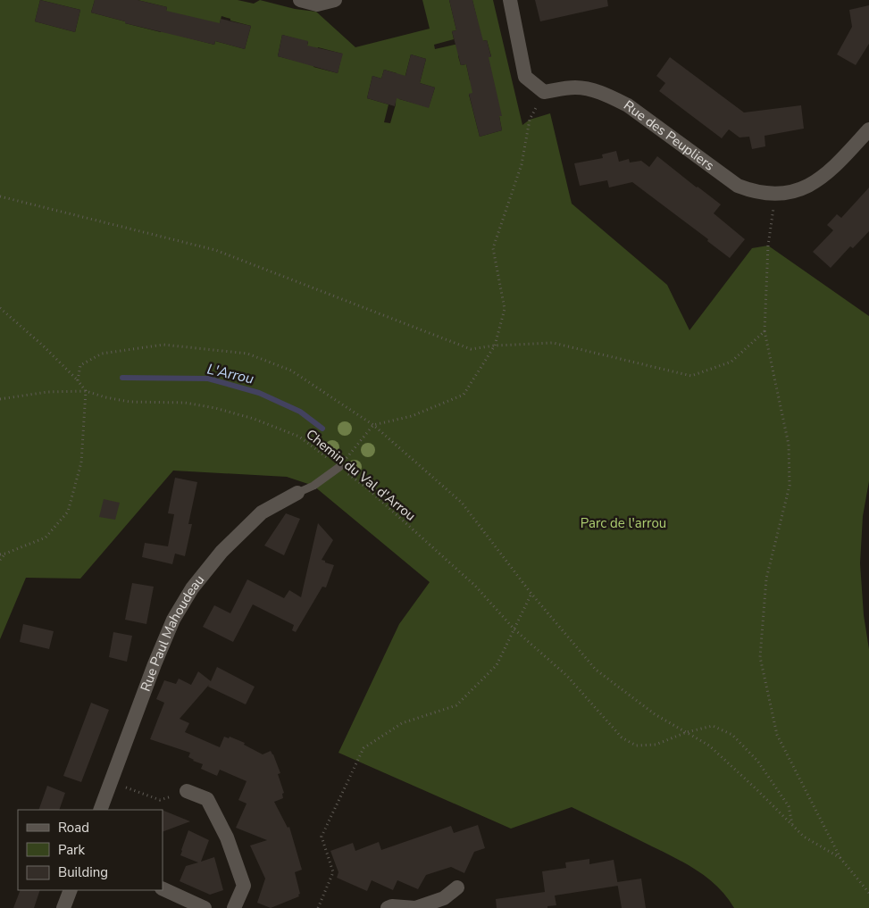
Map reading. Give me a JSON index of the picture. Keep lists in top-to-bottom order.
{
  "streets": {
    "street": ["Rue des Peupliers", "Rue Paul Mahoudeau"],
    "path": ["Chemin du Val d'Arrou"]
  },
  "water": ["L'Arrou"],
  "parks": ["Parc de l'arrou"],
  "legend": ["Road", "Park", "Building"]
}
